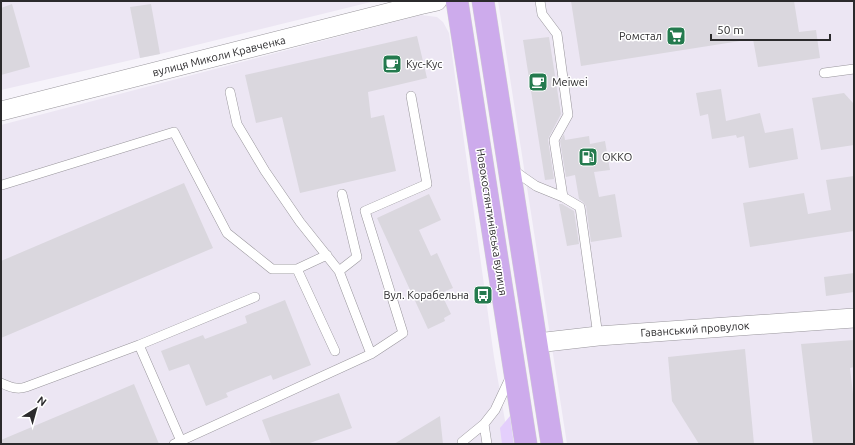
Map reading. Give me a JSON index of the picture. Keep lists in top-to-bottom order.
{
  "streets": {
    "main road": ["Новокостянтинівська вулиця"],
    "street": ["вулиця Миколи Кравченка", "Гаванський провулок"]
  },
  "places": {
    "supermarket": ["Ромстал"],
    "cafe": ["Кус-Кус", "Meiwei"],
    "fuel station": ["ОККО"],
    "bus stop": ["Вул. Корабельна"]
  },
  "scale_bar": "50 m",
  "north": "top right"
}
